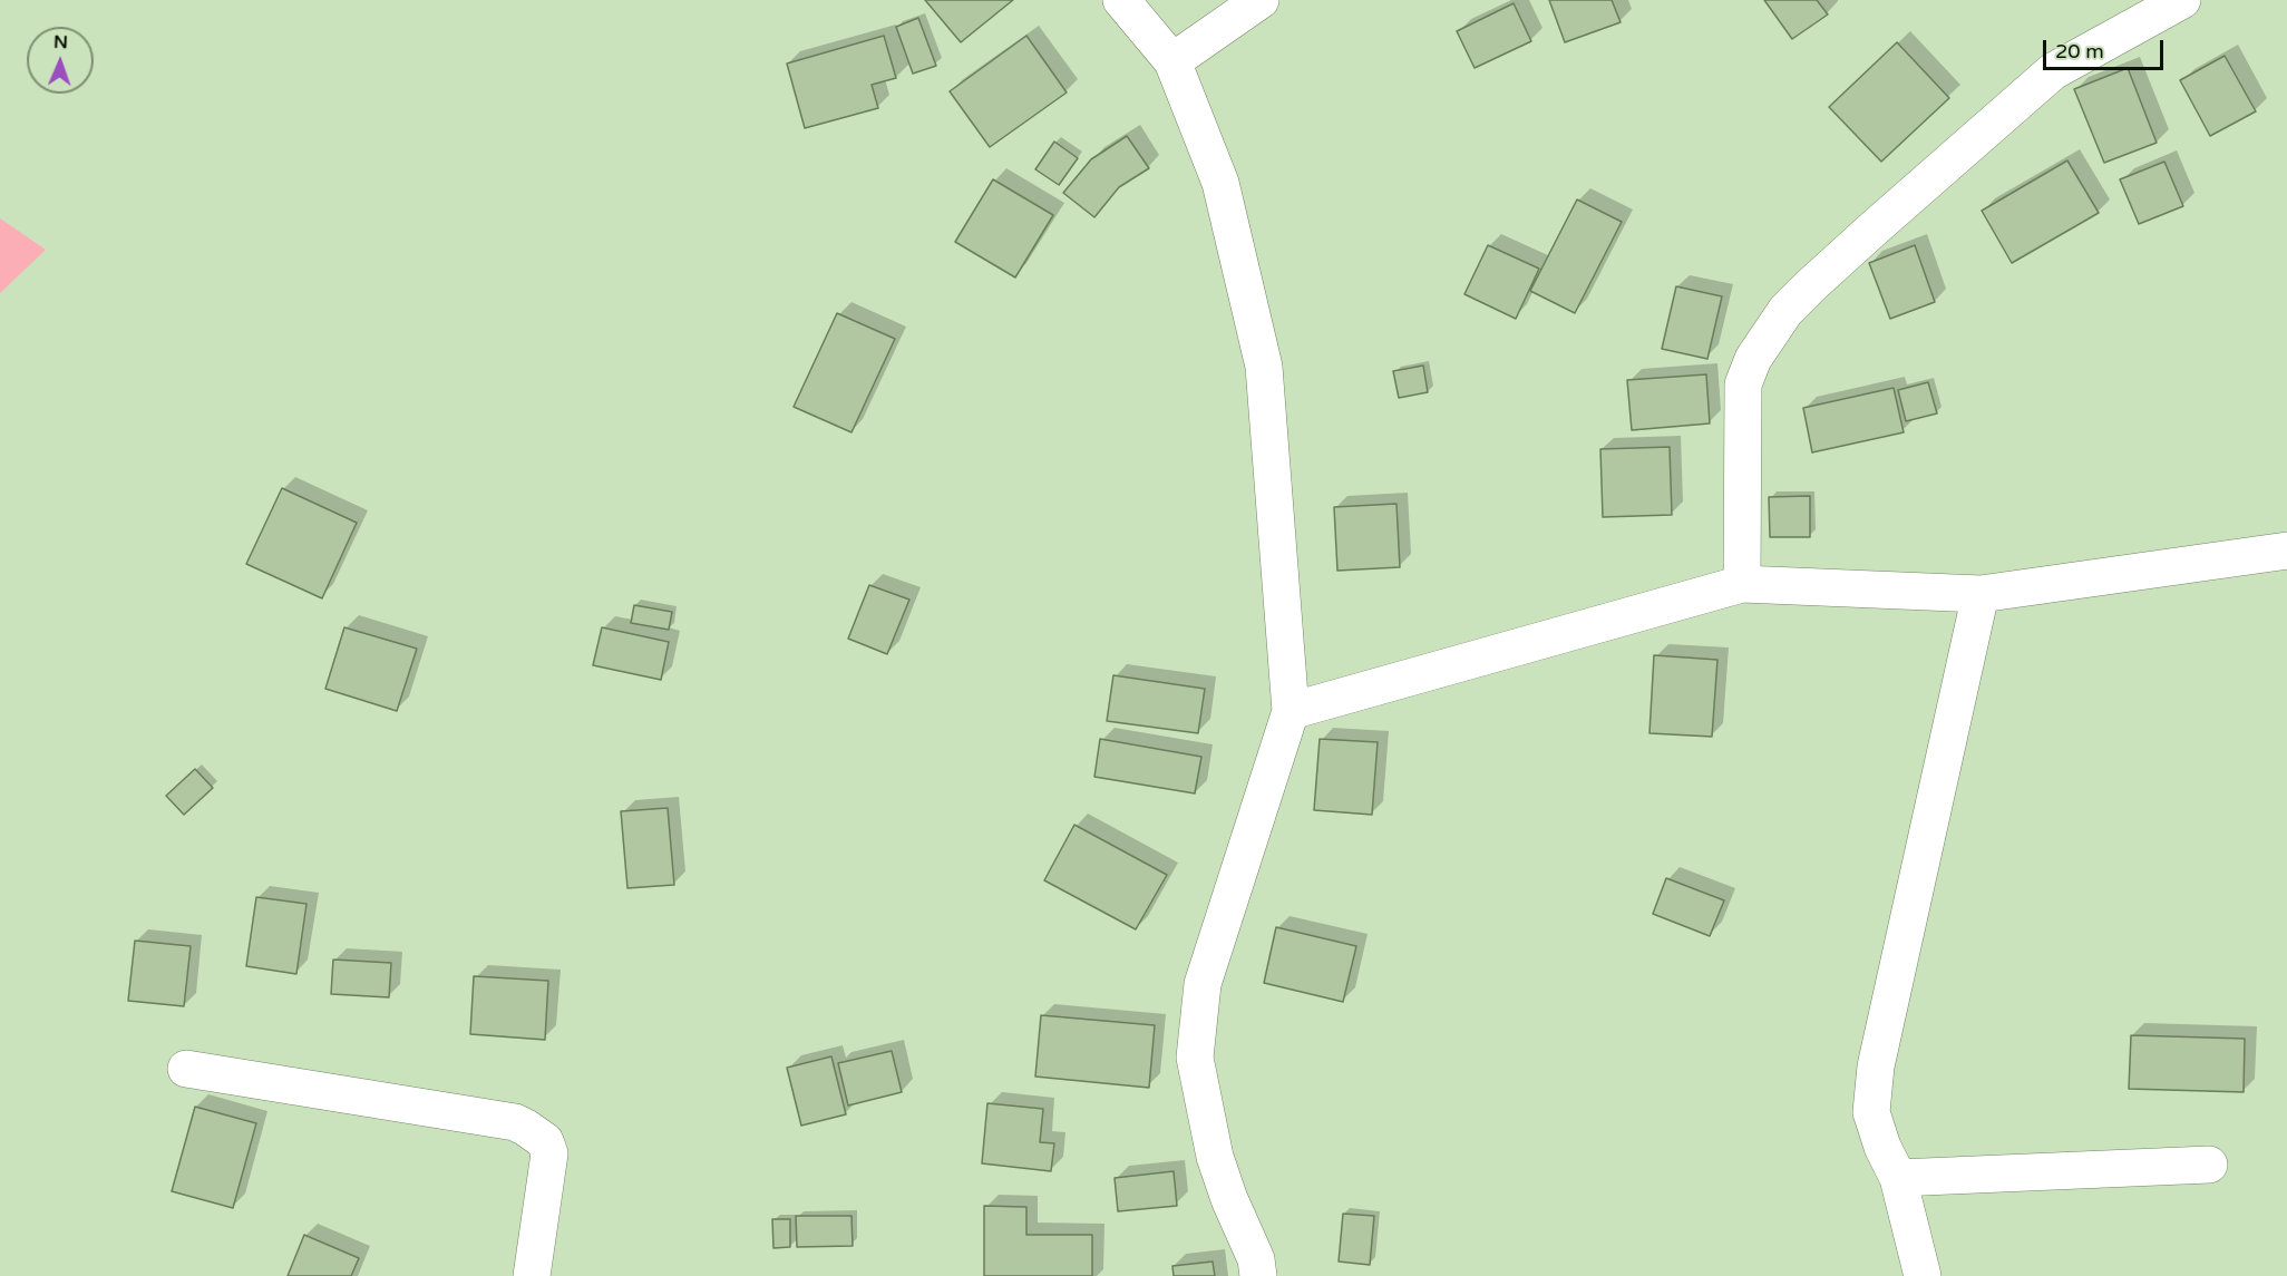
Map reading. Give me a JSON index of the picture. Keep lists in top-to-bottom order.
{
  "scale_bar": "20 m",
  "north": "top"
}
